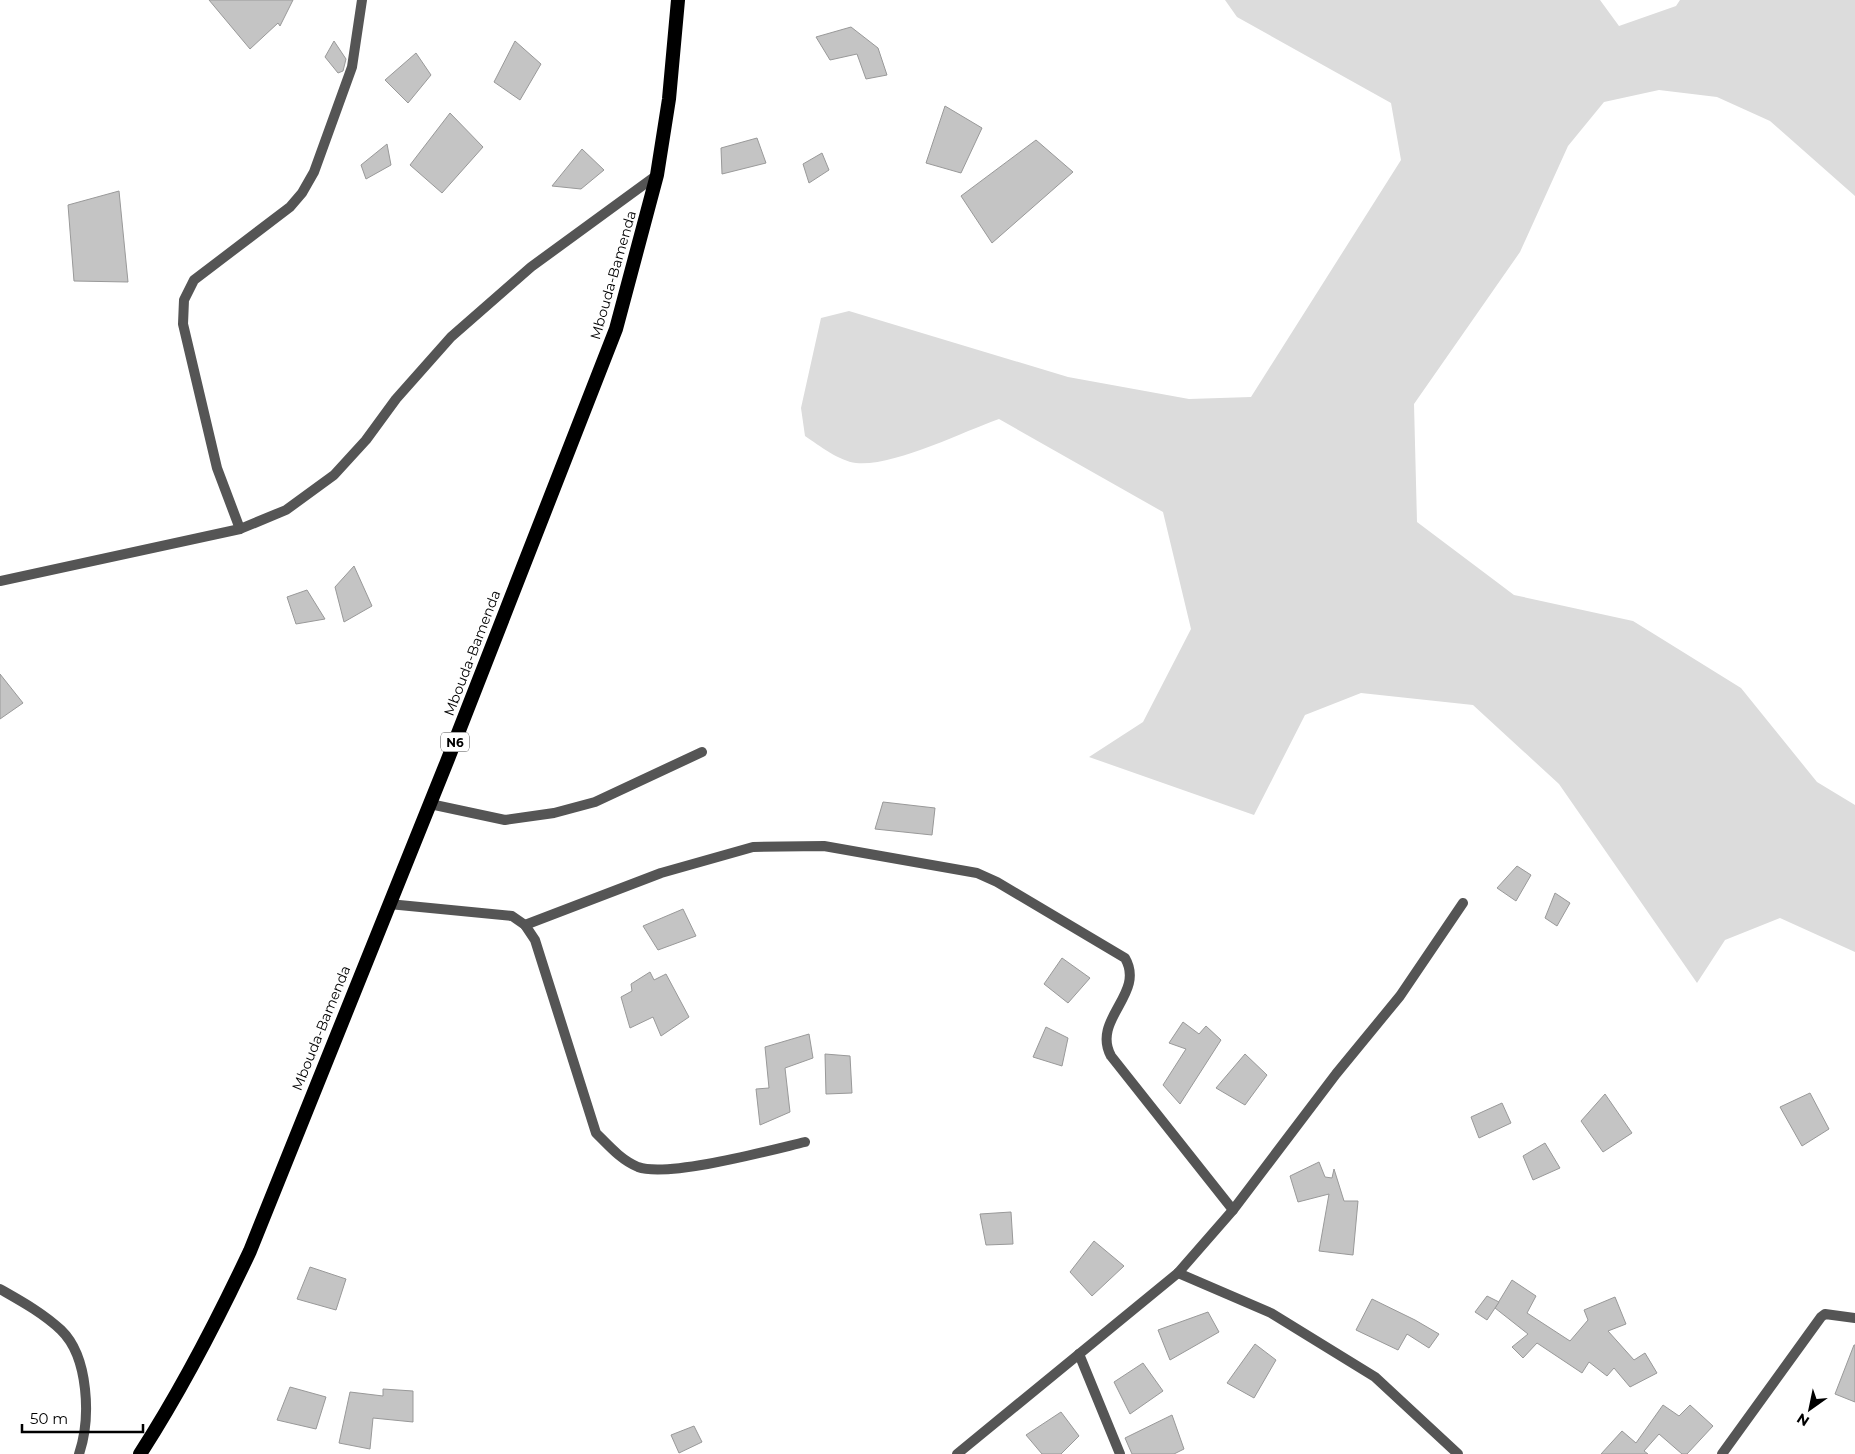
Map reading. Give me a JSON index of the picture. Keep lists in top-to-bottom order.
{
  "streets": {
    "highway": ["Mbouda-Bamenda", "N6"]
  },
  "scale_bar": "50 m",
  "north": "bottom left"
}
